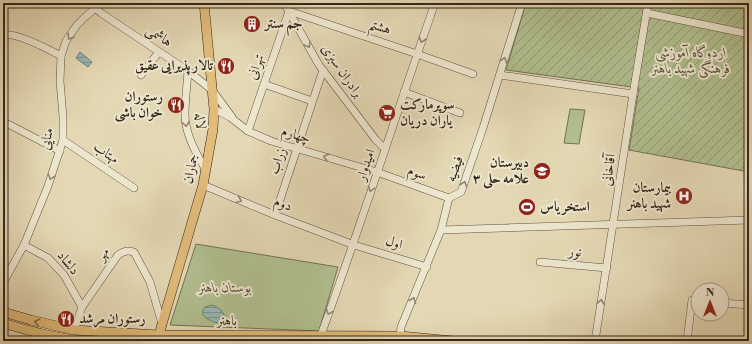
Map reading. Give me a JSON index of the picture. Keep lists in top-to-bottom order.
{
  "streets": {
    "main road": ["جماران", "باهنر"],
    "street": [
      "هشتم",
      "هاشمی",
      "تهرانی",
      "برادران سبزی",
      "لاله",
      "چهارم",
      "منایی",
      "مهتاب",
      "زراب",
      "امیدوار",
      "فیضیه",
      "آقاخانی",
      "سوم",
      "دوم",
      "اول",
      "نور",
      "مهر",
      "دلشاد"
    ]
  },
  "crossings": [
    ["هشتم", "تهرانی"],
    ["هشتم", "برادران سبزی"],
    ["هشتم", "امیدوار"],
    ["هاشمی", "لاله"],
    ["هاشمی", "چهارم"],
    ["هاشمی", "منایی"],
    ["هاشمی", "جماران"],
    ["تهرانی", "برادران سبزی"],
    ["تهرانی", "چهارم"],
    ["برادران سبزی", "زراب"],
    ["برادران سبزی", "امیدوار"],
    ["لاله", "جماران"],
    ["چهارم", "زراب"],
    ["چهارم", "امیدوار"],
    ["چهارم", "جماران"],
    ["چهارم", "سوم"],
    ["منایی", "مهتاب"],
    ["منایی", "دلشاد"],
    ["زراب", "دوم"],
    ["امیدوار", "سوم"],
    ["امیدوار", "دوم"],
    ["امیدوار", "اول"],
    ["امیدوار", "باهنر"],
    ["جماران", "دوم"],
    ["جماران", "مهر"],
    ["جماران", "باهنر"],
    ["فیضیه", "سوم"],
    ["فیضیه", "اول"],
    ["فیضیه", "باهنر"],
    ["آقاخانی", "نور"],
    ["دوم", "اول"],
    ["مهر", "دلشاد"],
    ["مهر", "باهنر"]
  ],
  "one_way": [
    "برادران سبزی",
    "لاله",
    "چهارم",
    "منایی",
    "امیدوار",
    "فیضیه",
    "دوم"
  ],
  "parks": ["اردوگاه آموزشی فرهنگی شهید باهنر", "بوستان باهنر"],
  "places": {
    "building": ["جم سنتر"],
    "restaurant": ["تالار پذیرایی عقیق", "رستوران خوان باشی", "رستوران مرشد"],
    "supermarket": ["سوپرمارکت یاران دریان"],
    "school or university": ["دبیرستان علامه حلی ۳"],
    "hospital": ["بیمارستان شهید باهنر"],
    "sports": ["استخر یاس"]
  },
  "north": "top"
}
